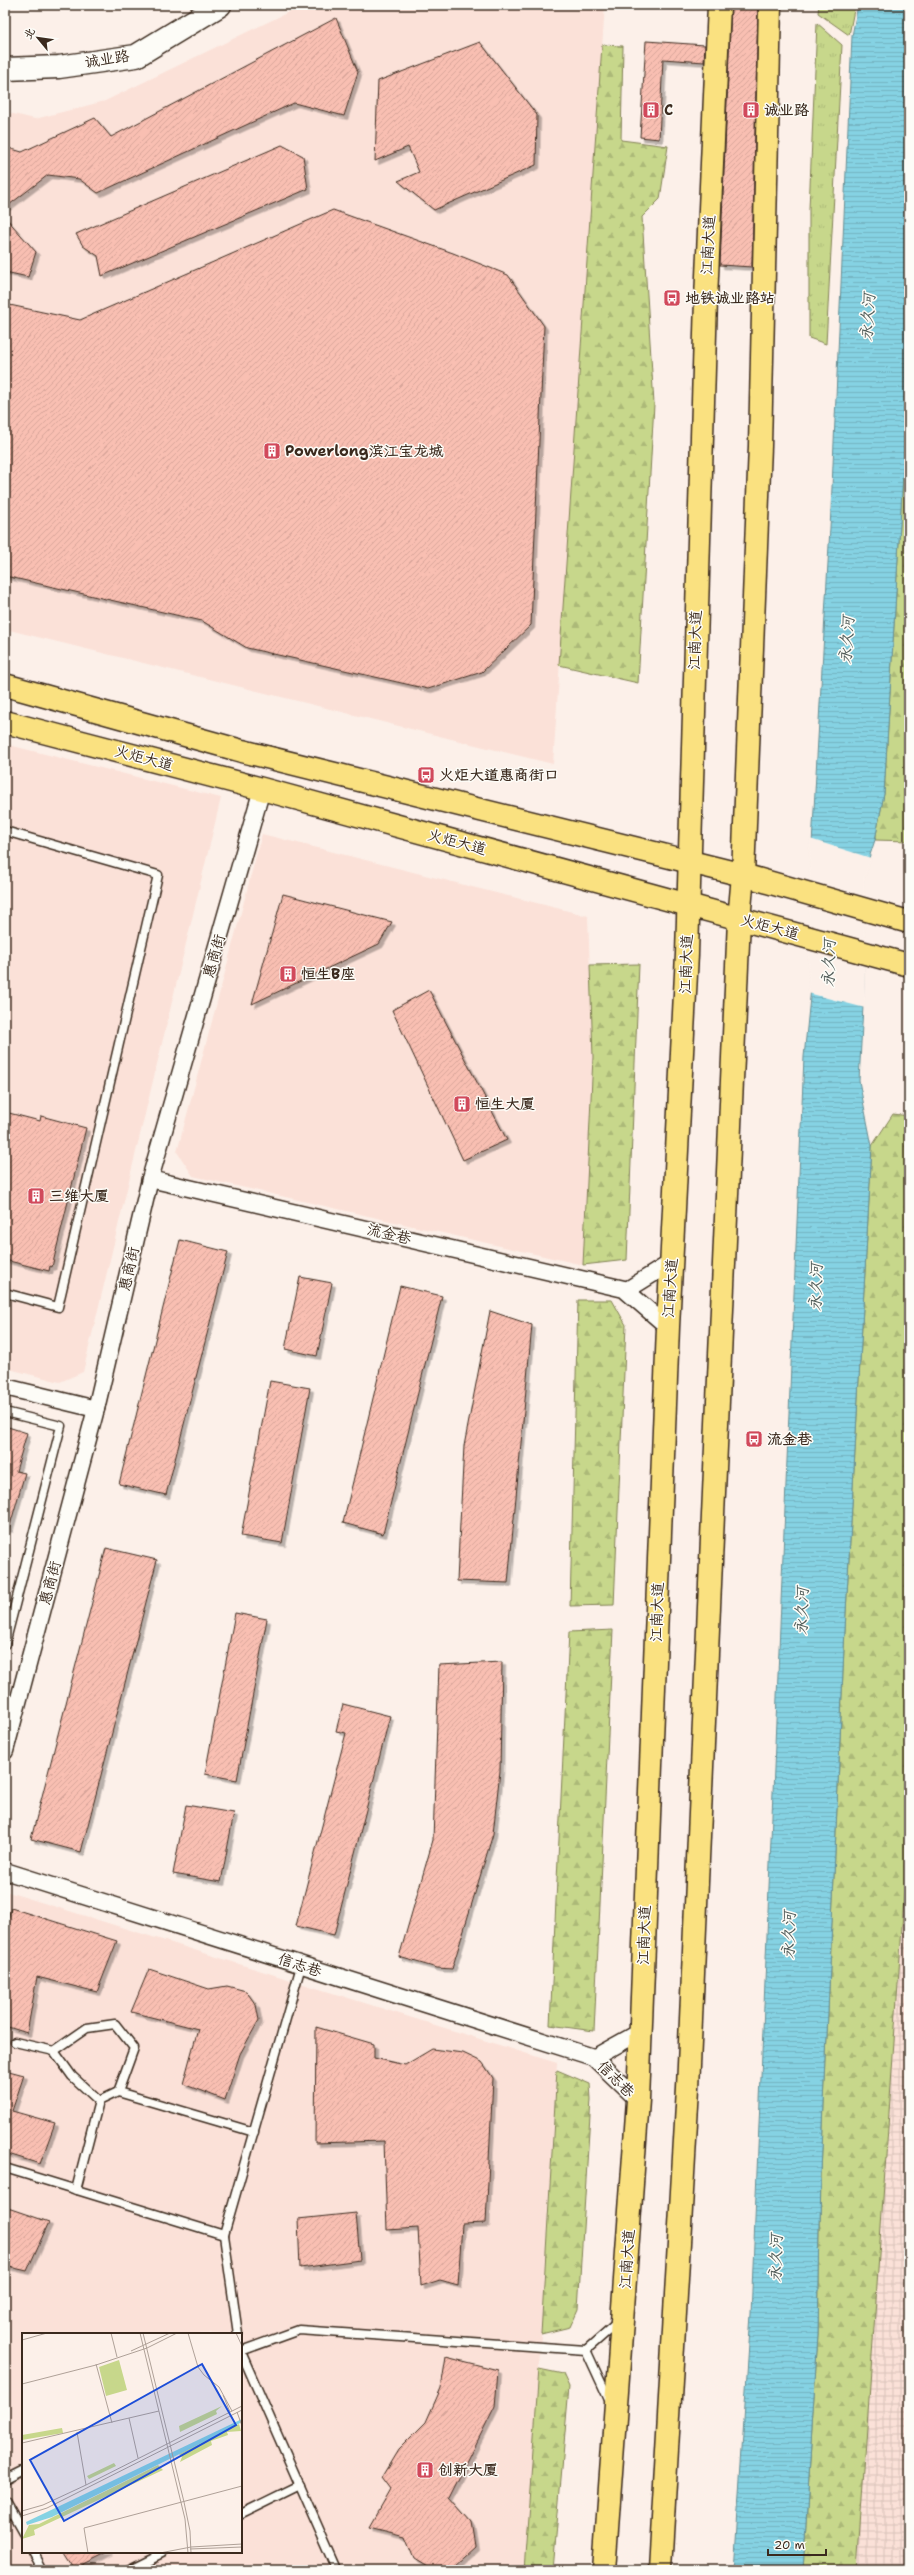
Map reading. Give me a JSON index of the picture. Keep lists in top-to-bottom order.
{
  "streets": {
    "main road": ["江南大道", "火炬大道"],
    "street": [
      "诚业路",
      "惠商街",
      "流金巷",
      "信志巷"
    ]
  },
  "crossings": [
    ["江南大道", "火炬大道"],
    ["江南大道", "流金巷"],
    ["江南大道", "信志巷"],
    ["火炬大道", "惠商街"],
    ["惠商街", "流金巷"]
  ],
  "water": ["永久河"],
  "places": {
    "building": [
      "C",
      "诚业路",
      "Powerlong滨江宝龙城",
      "恒生B座",
      "恒生大厦",
      "三维大厦",
      "创新大厦"
    ],
    "bus stop": ["地铁诚业路站", "火炬大道惠商街口", "流金巷"]
  },
  "scale_bar": "20 m",
  "north": "top left"
}
